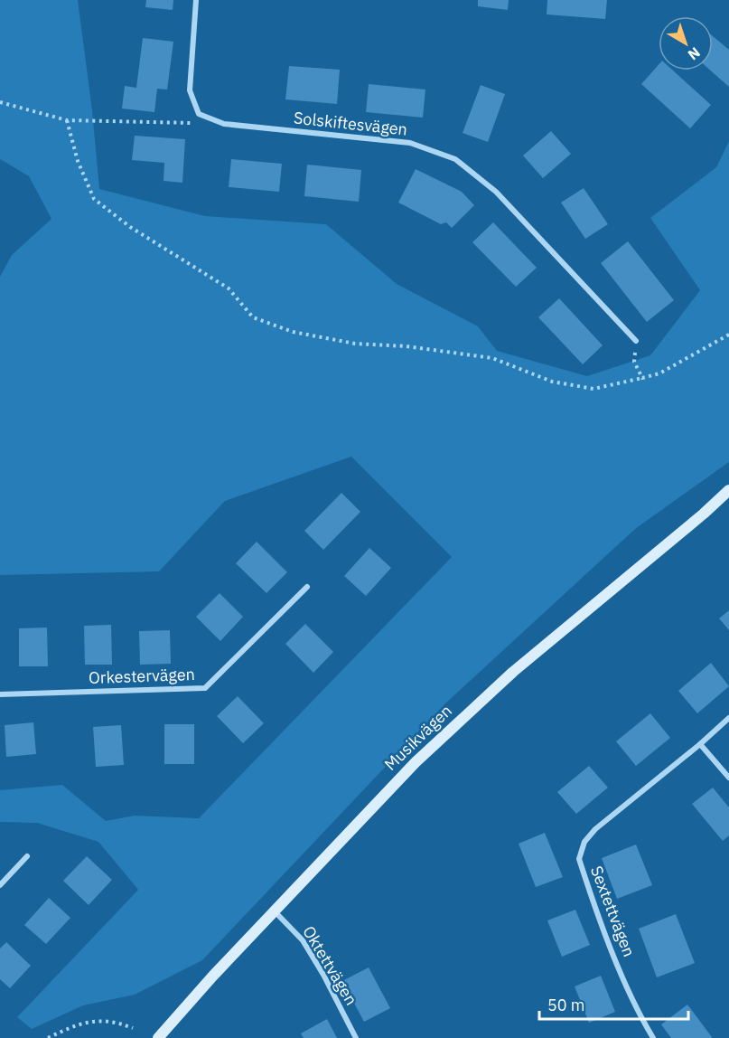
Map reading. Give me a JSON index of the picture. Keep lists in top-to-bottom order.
{
  "streets": {
    "street": [
      "Solskiftesvägen",
      "Orkestervägen",
      "Musikvägen",
      "Sextettvägen",
      "Oktettvägen"
    ]
  },
  "crossings": [
    ["Musikvägen", "Oktettvägen"]
  ],
  "scale_bar": "50 m",
  "north": "bottom right"
}
